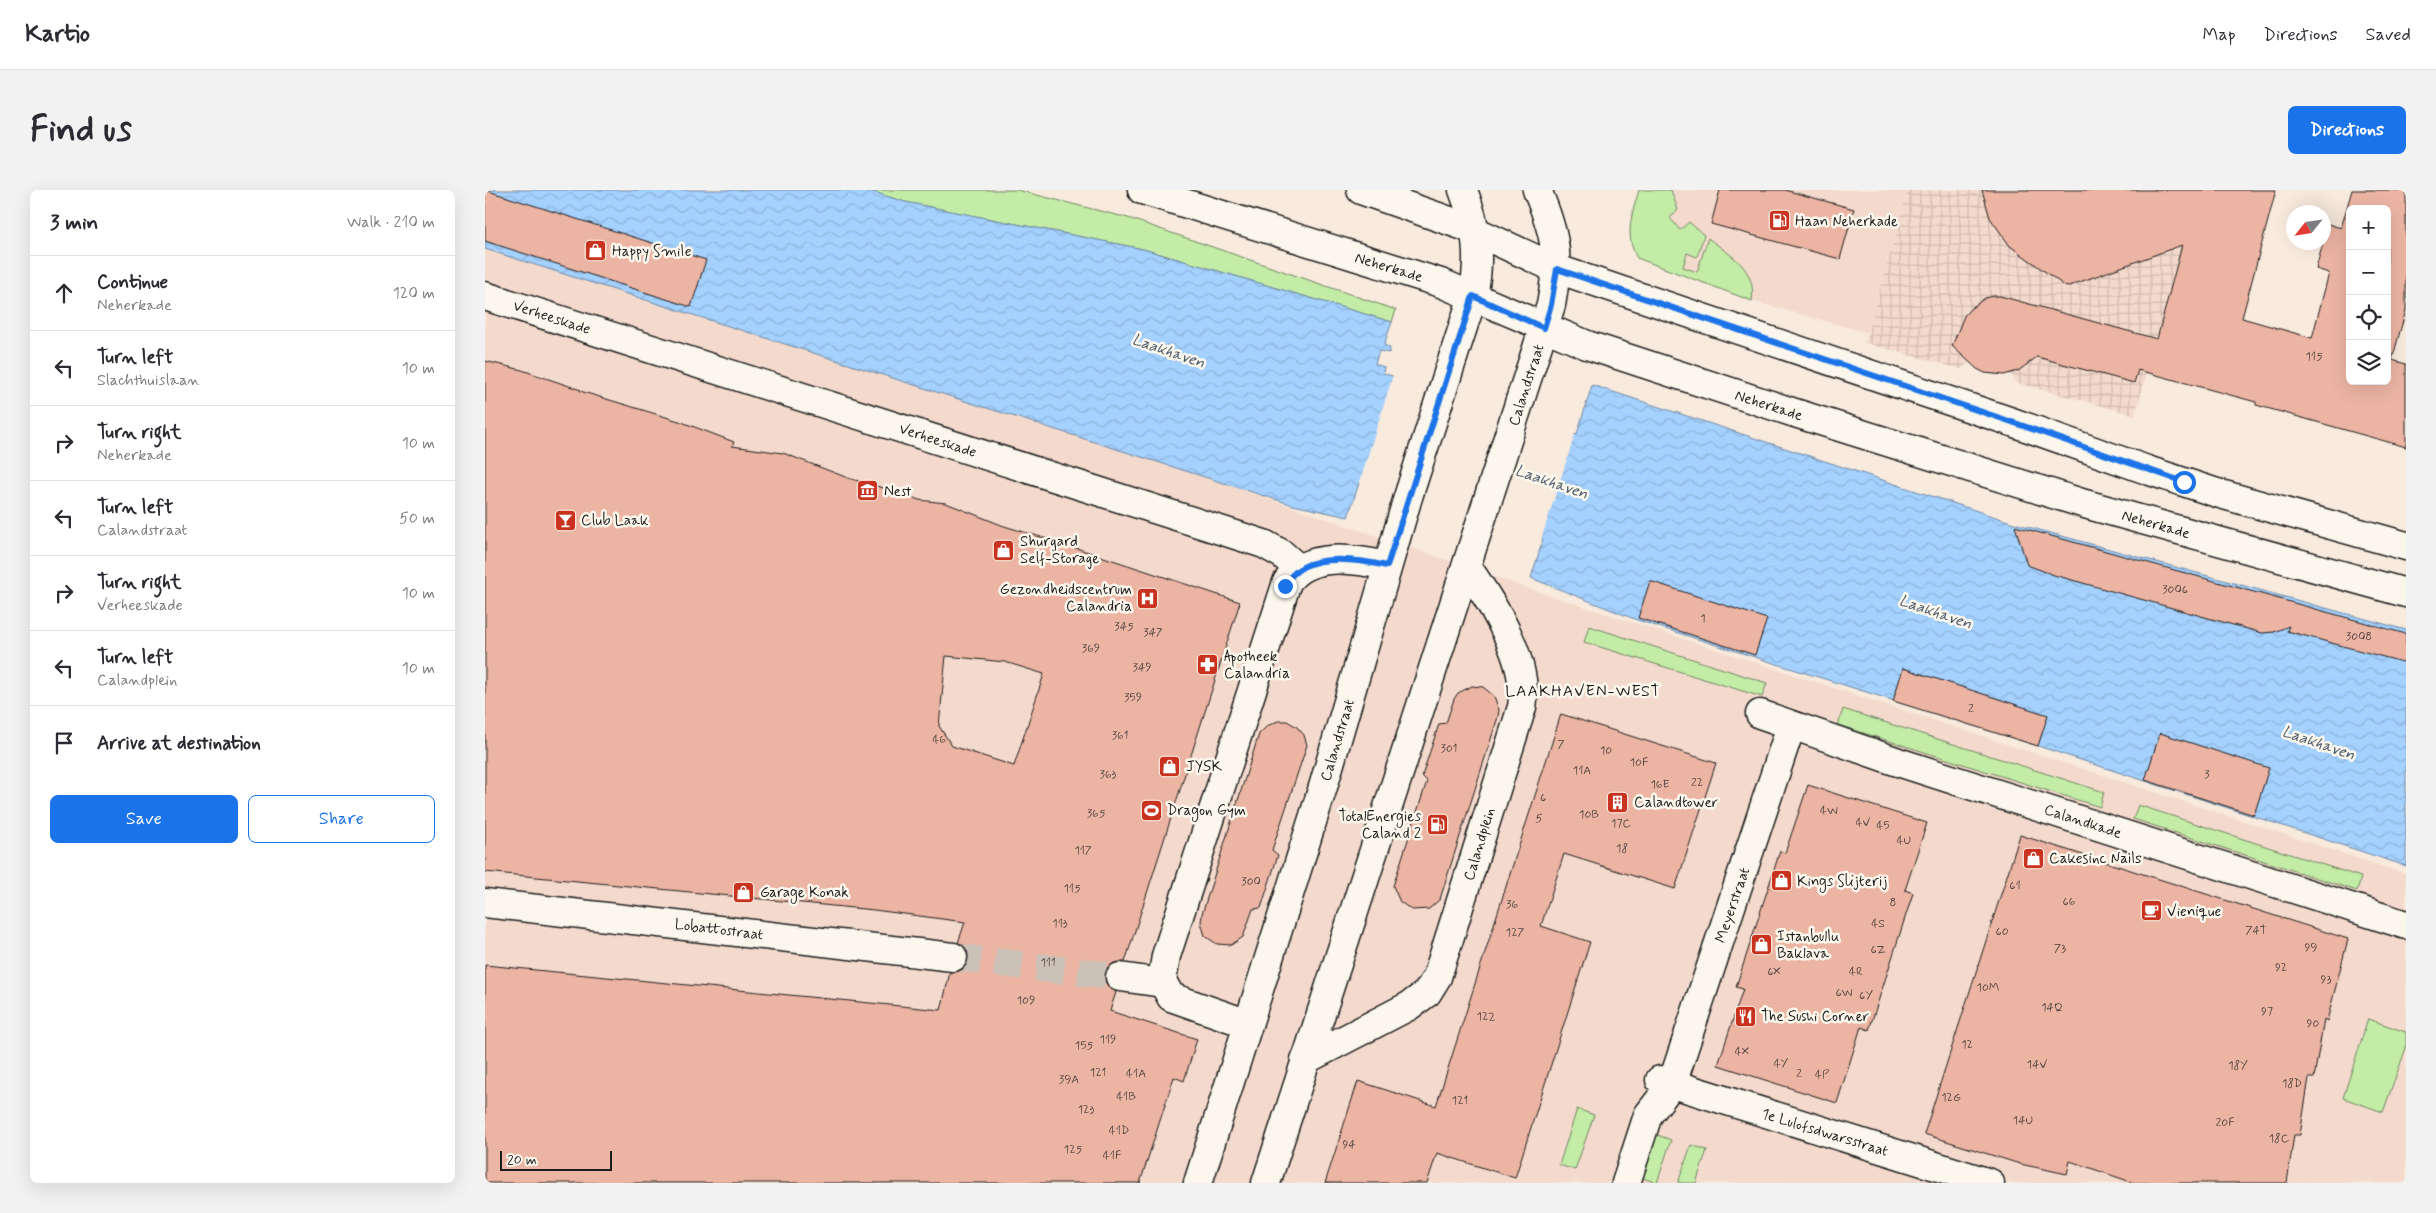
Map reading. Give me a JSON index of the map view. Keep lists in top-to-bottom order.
{
  "streets": {
    "main road": [
      "Neherkade",
      "Verheeskade",
      "Calandstraat",
      "Calandkade",
      "Calandplein",
      "Meyerstraat",
      "Lobattostraat",
      "1e Lulofsdwarsstraat"
    ]
  },
  "crossings": [
    ["Neherkade", "Calandstraat"],
    ["Calandstraat", "Calandplein"],
    ["Calandkade", "Meyerstraat"],
    ["Meyerstraat", "1e Lulofsdwarsstraat"]
  ],
  "districts": ["LAAKHAVEN-WEST"],
  "water": ["Laakhaven"],
  "places": {
    "fuel station": ["Haan Neherkade", "TotalEnergies Caland 2"],
    "shop": [
      "Happy Smile",
      "Shurgard Self-Storage",
      "JYSK",
      "Cakesinc Nails",
      "Kings Slijterij",
      "Garage Konak",
      "Istanbullu Baklava"
    ],
    "museum": ["Nest"],
    "bar": ["Club Laak"],
    "hospital": ["Gezondheidscentrum Calandria"],
    "pharmacy": ["Apotheek Calandria"],
    "building": ["Calandtower"],
    "sports": ["Dragon Gym"],
    "cafe": ["Vienique"],
    "restaurant": ["The Sushi Corner"]
  },
  "house_numbers": [
    "115",
    "3006",
    "1",
    "345",
    "347",
    "3008",
    "369",
    "349",
    "359",
    "2",
    "361",
    "46",
    "7",
    "301",
    "10",
    "10F",
    "11A",
    "363",
    "3",
    "22",
    "16E",
    "6",
    "4W",
    "365",
    "10B",
    "5",
    "4V",
    "17C",
    "45",
    "4U",
    "18",
    "117",
    "300",
    "61",
    "115",
    "66",
    "8",
    "36",
    "113",
    "4S",
    "74T",
    "60",
    "127",
    "99",
    "73",
    "6Z",
    "111",
    "92",
    "6X",
    "4R",
    "93",
    "10M",
    "6W",
    "6Y",
    "109",
    "14Q",
    "97",
    "122",
    "90",
    "119",
    "12",
    "155",
    "4X",
    "4Y",
    "14V",
    "18Y",
    "121",
    "41A",
    "2",
    "4P",
    "39A",
    "18D",
    "41B",
    "12G",
    "121",
    "123",
    "14U",
    "20F",
    "41D",
    "18C",
    "94",
    "125",
    "41F"
  ],
  "scale_bar": "20 m",
  "north": "bottom left",
  "page": {
    "header": "Kartio",
    "nav": ["Map", "Directions", "Saved"],
    "buttons": [
      "Directions",
      ["Save", "Share"]
    ],
    "title": "Find us",
    "heading": ["3 min", "Walk · 210 m"],
    "map_buttons": ["+", "−"],
    "list": [
      ["Continue", "Neherkade", "120 m"],
      ["Turn left", "Slachthuislaan", "10 m"],
      ["Turn right", "Neherkade", "10 m"],
      ["Turn left", "Calandstraat", "50 m"],
      ["Turn right", "Verheeskade", "10 m"],
      ["Turn left", "Calandplein", "10 m"],
      "Arrive at destination"
    ],
    "scale": "20 m"
  }
}
